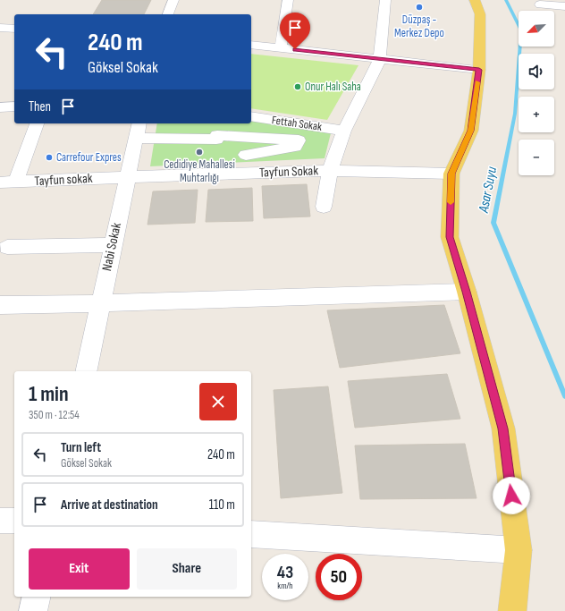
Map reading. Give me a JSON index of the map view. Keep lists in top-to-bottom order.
{
  "streets": {
    "street": [
      "Fettah Sokak",
      "Tayfun Sokak",
      "Tayfun sokak",
      "Nabi Sokak"
    ]
  },
  "crossings": [
    ["Tayfun Sokak", "Tayfun sokak"],
    ["Tayfun Sokak", "Nabi Sokak"],
    ["Tayfun sokak", "Nabi Sokak"]
  ],
  "water": ["Asar Suyu"],
  "places": [
    "Düzpaş - Merkez Depo",
    "Onur Halı Saha",
    "Cedidiye Mahallesi Muhtarlığı",
    "Carrefour Expres"
  ],
  "north": "bottom left",
  "page": {
    "map_buttons": ["+", "−"],
    "turn": ["240 m", "Göksel Sokak"],
    "then": "Then",
    "heading": ["1 min", "350 m · 12:54"],
    "list": [
      {
        "name": "Turn left",
        "note": "Göksel Sokak",
        "value": "240 m"
      },
      {
        "name": "Arrive at destination",
        "value": "110 m"
      }
    ],
    "buttons": ["Exit", "Share"],
    "speed": "43 km/h",
    "limit": "50"
  }
}
